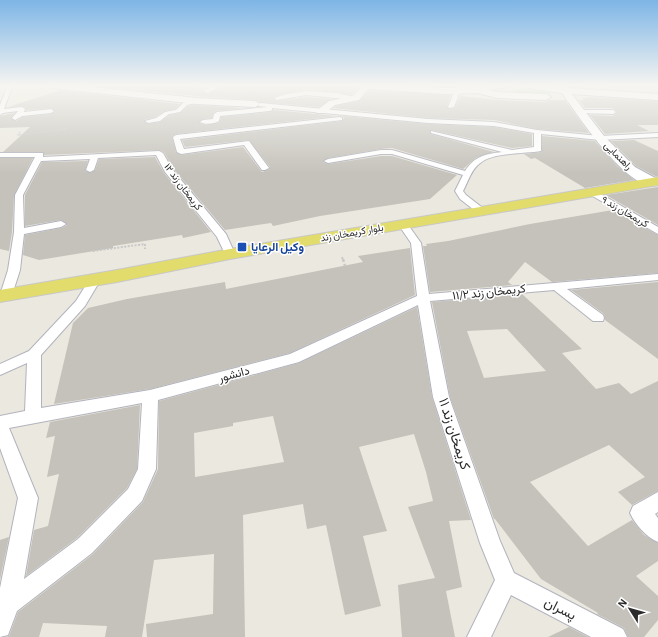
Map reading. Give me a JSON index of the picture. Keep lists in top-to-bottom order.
{
  "streets": {
    "main road": ["بلوار کریمخان زند"],
    "street": ["راهنمایی"],
    "lane": [
      "کریمخان زند ۱۲",
      "کریمخان زند ۹",
      "کریمخان زند ۱۱/۲",
      "دانشور",
      "کریمخان زند ۱۱",
      "پسران"
    ]
  },
  "crossings": [
    ["راهنمایی", "بلوار کریمخان زند"],
    ["کریمخان زند ۱۲", "بلوار کریمخان زند"],
    ["کریمخان زند ۹", "بلوار کریمخان زند"],
    ["بلوار کریمخان زند", "کریمخان زند ۱۱"],
    ["کریمخان زند ۱۱/۲", "دانشور"],
    ["کریمخان زند ۱۱/۲", "کریمخان زند ۱۱"],
    ["دانشور", "کریمخان زند ۱۱"],
    ["کریمخان زند ۱۱", "پسران"]
  ],
  "places": {
    "transit": ["وکیل الرعایا"]
  },
  "north": "top left"
}
